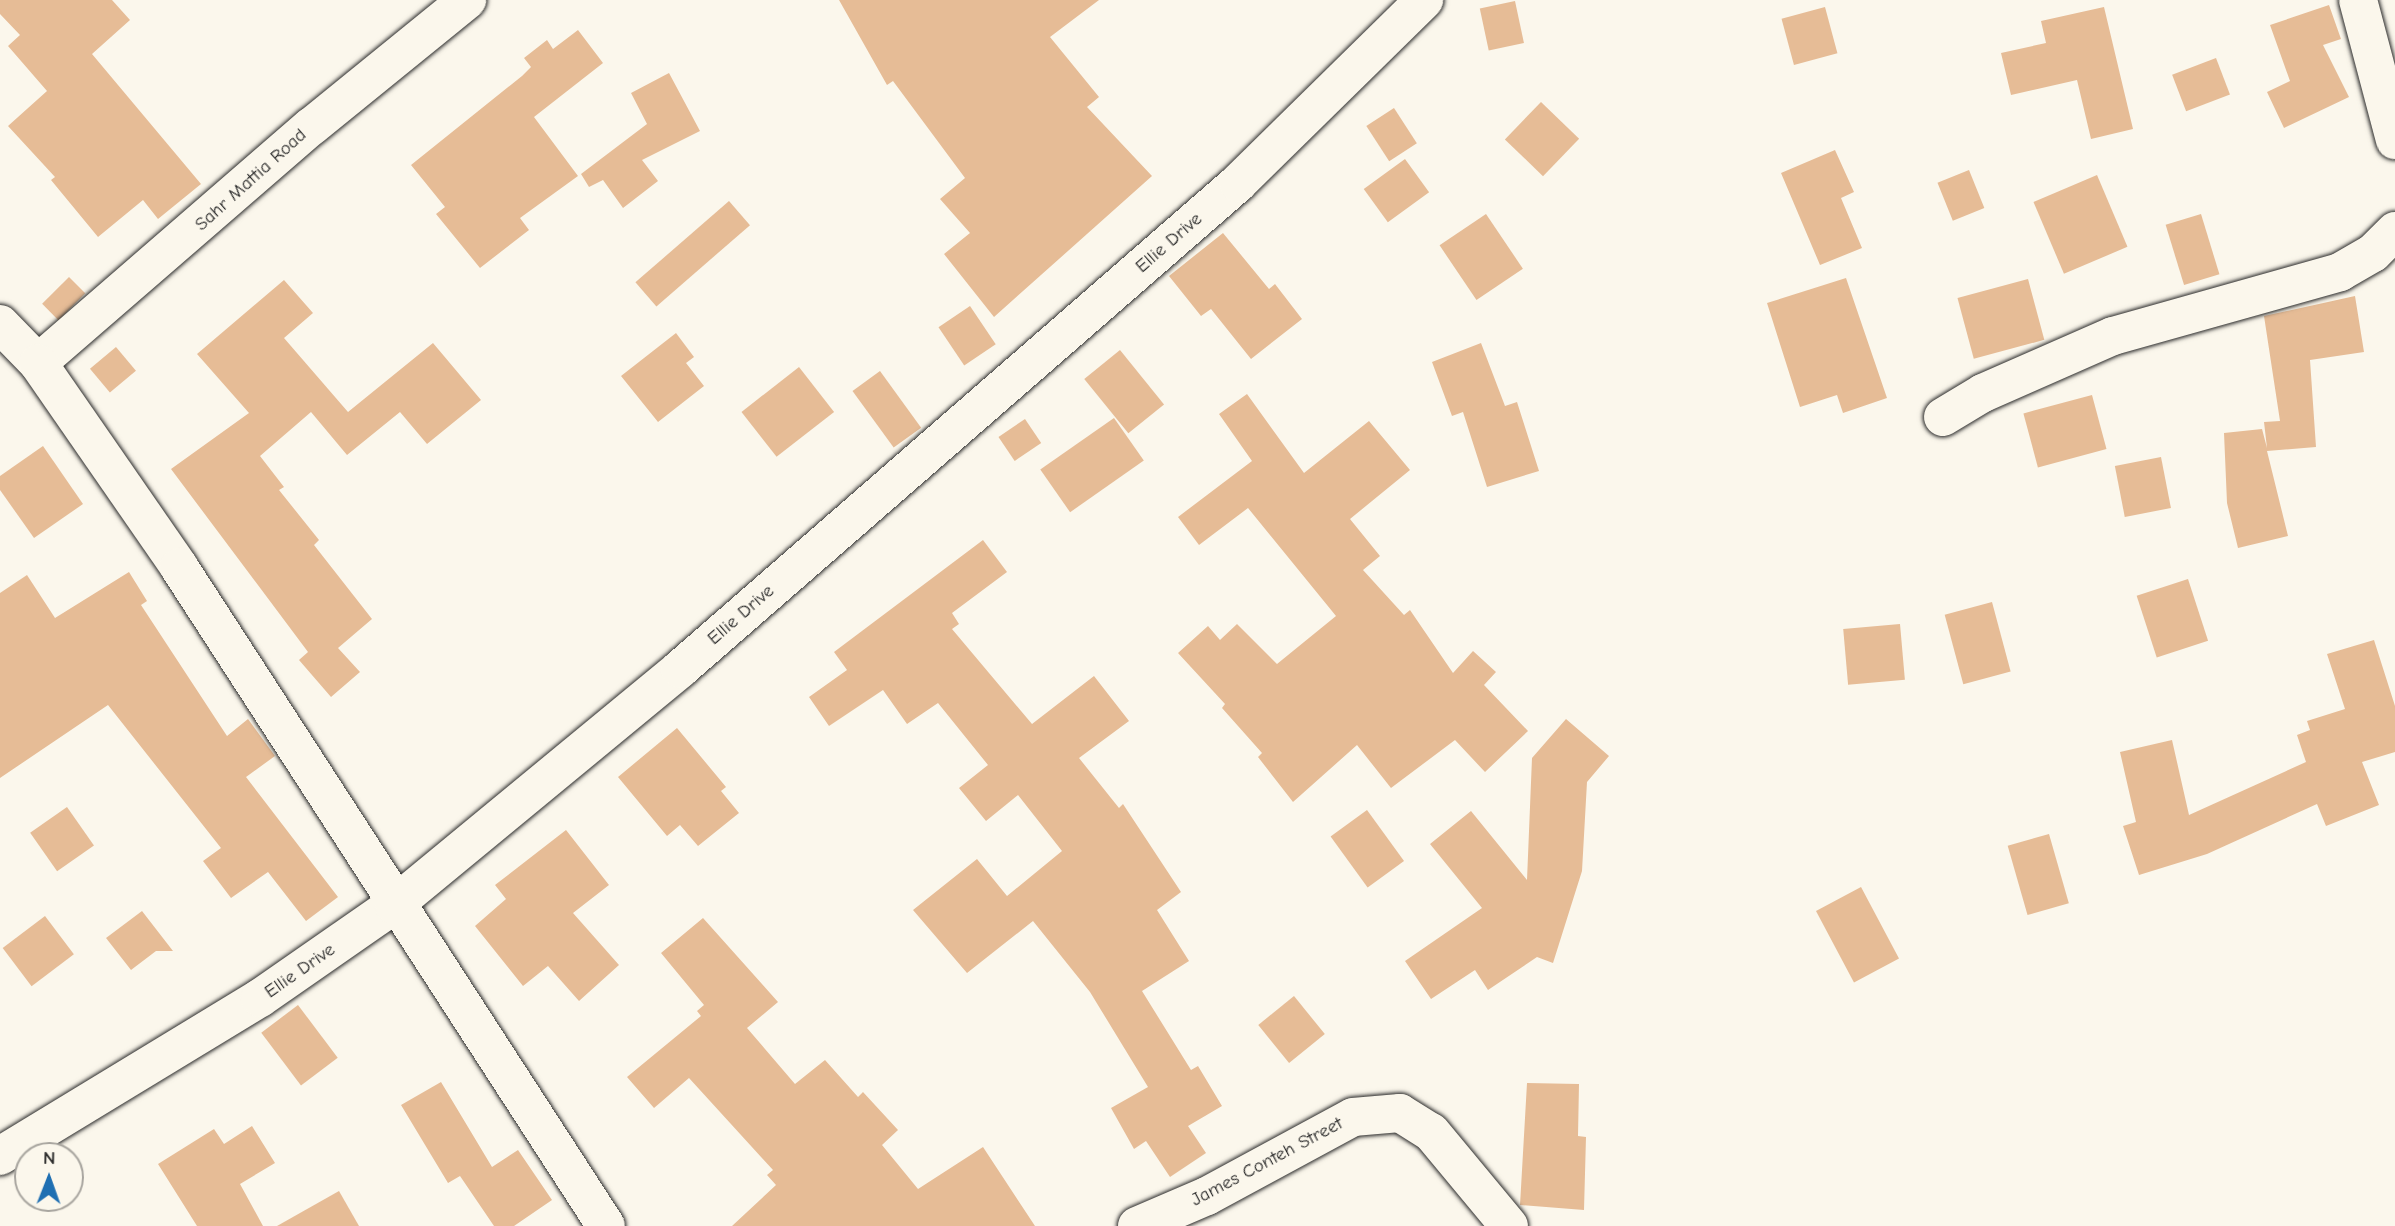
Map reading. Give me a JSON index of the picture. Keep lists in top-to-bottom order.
{
  "streets": {
    "street": ["Sahr Mattia Road", "Ellie Drive", "James Conteh Street"]
  },
  "north": "top"
}
